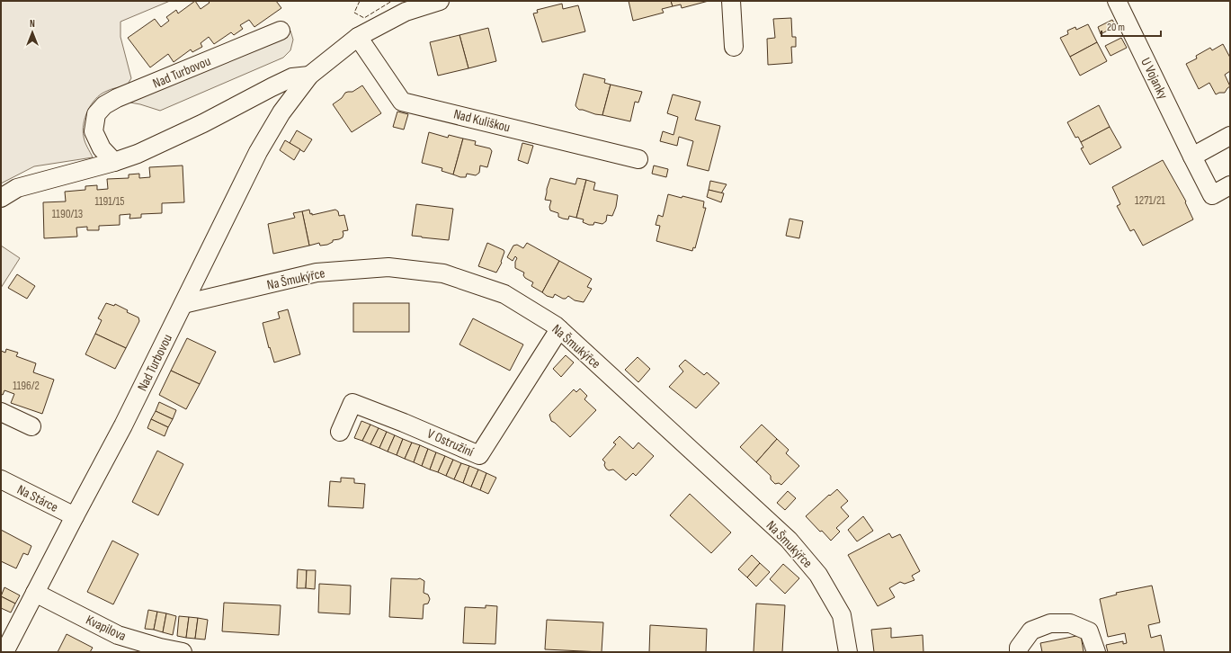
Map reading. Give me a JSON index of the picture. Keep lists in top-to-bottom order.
{
  "streets": {
    "street": [
      "Nad Turbovou",
      "U Vojanky",
      "Nad Kuliškou",
      "Na Šmukýřce",
      "V Ostružiní",
      "Na Stárce",
      "Kvapilova"
    ]
  },
  "crossings": [
    ["Nad Turbovou", "Nad Kuliškou"],
    ["Nad Turbovou", "Na Šmukýřce"],
    ["Nad Turbovou", "Na Stárce"],
    ["Nad Turbovou", "Kvapilova"],
    ["Na Šmukýřce", "V Ostružiní"]
  ],
  "house_numbers": [
    "1271/21",
    "1191/15",
    "1190/13",
    "1196/2"
  ],
  "scale_bar": "20 m",
  "north": "top"
}
